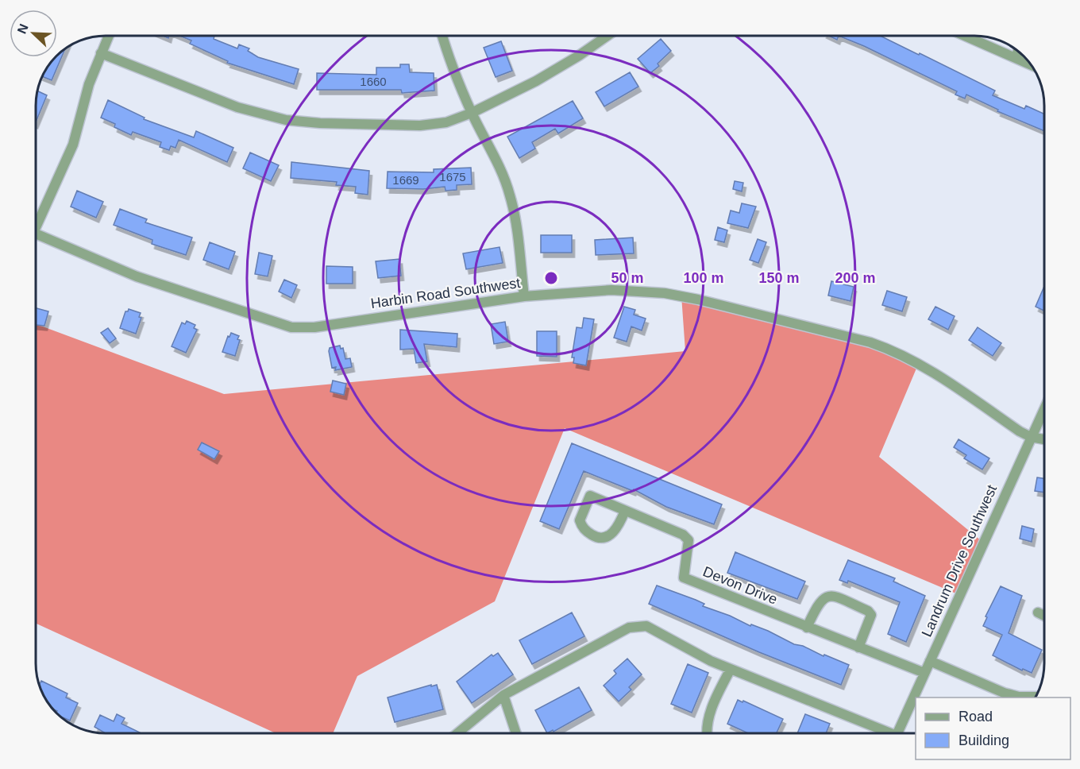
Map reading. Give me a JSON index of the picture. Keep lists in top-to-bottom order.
{
  "streets": {
    "street": ["Harbin Road Southwest", "Landrum Drive Southwest", "Devon Drive"]
  },
  "crossings": [
    ["Harbin Road Southwest", "Landrum Drive Southwest"],
    ["Landrum Drive Southwest", "Devon Drive"]
  ],
  "house_numbers": ["1660", "1675", "1669"],
  "legend": ["Road", "Building"],
  "north": "top left",
  "rings": [
    "50 m",
    "100 m",
    "150 m",
    "200 m"
  ]
}
